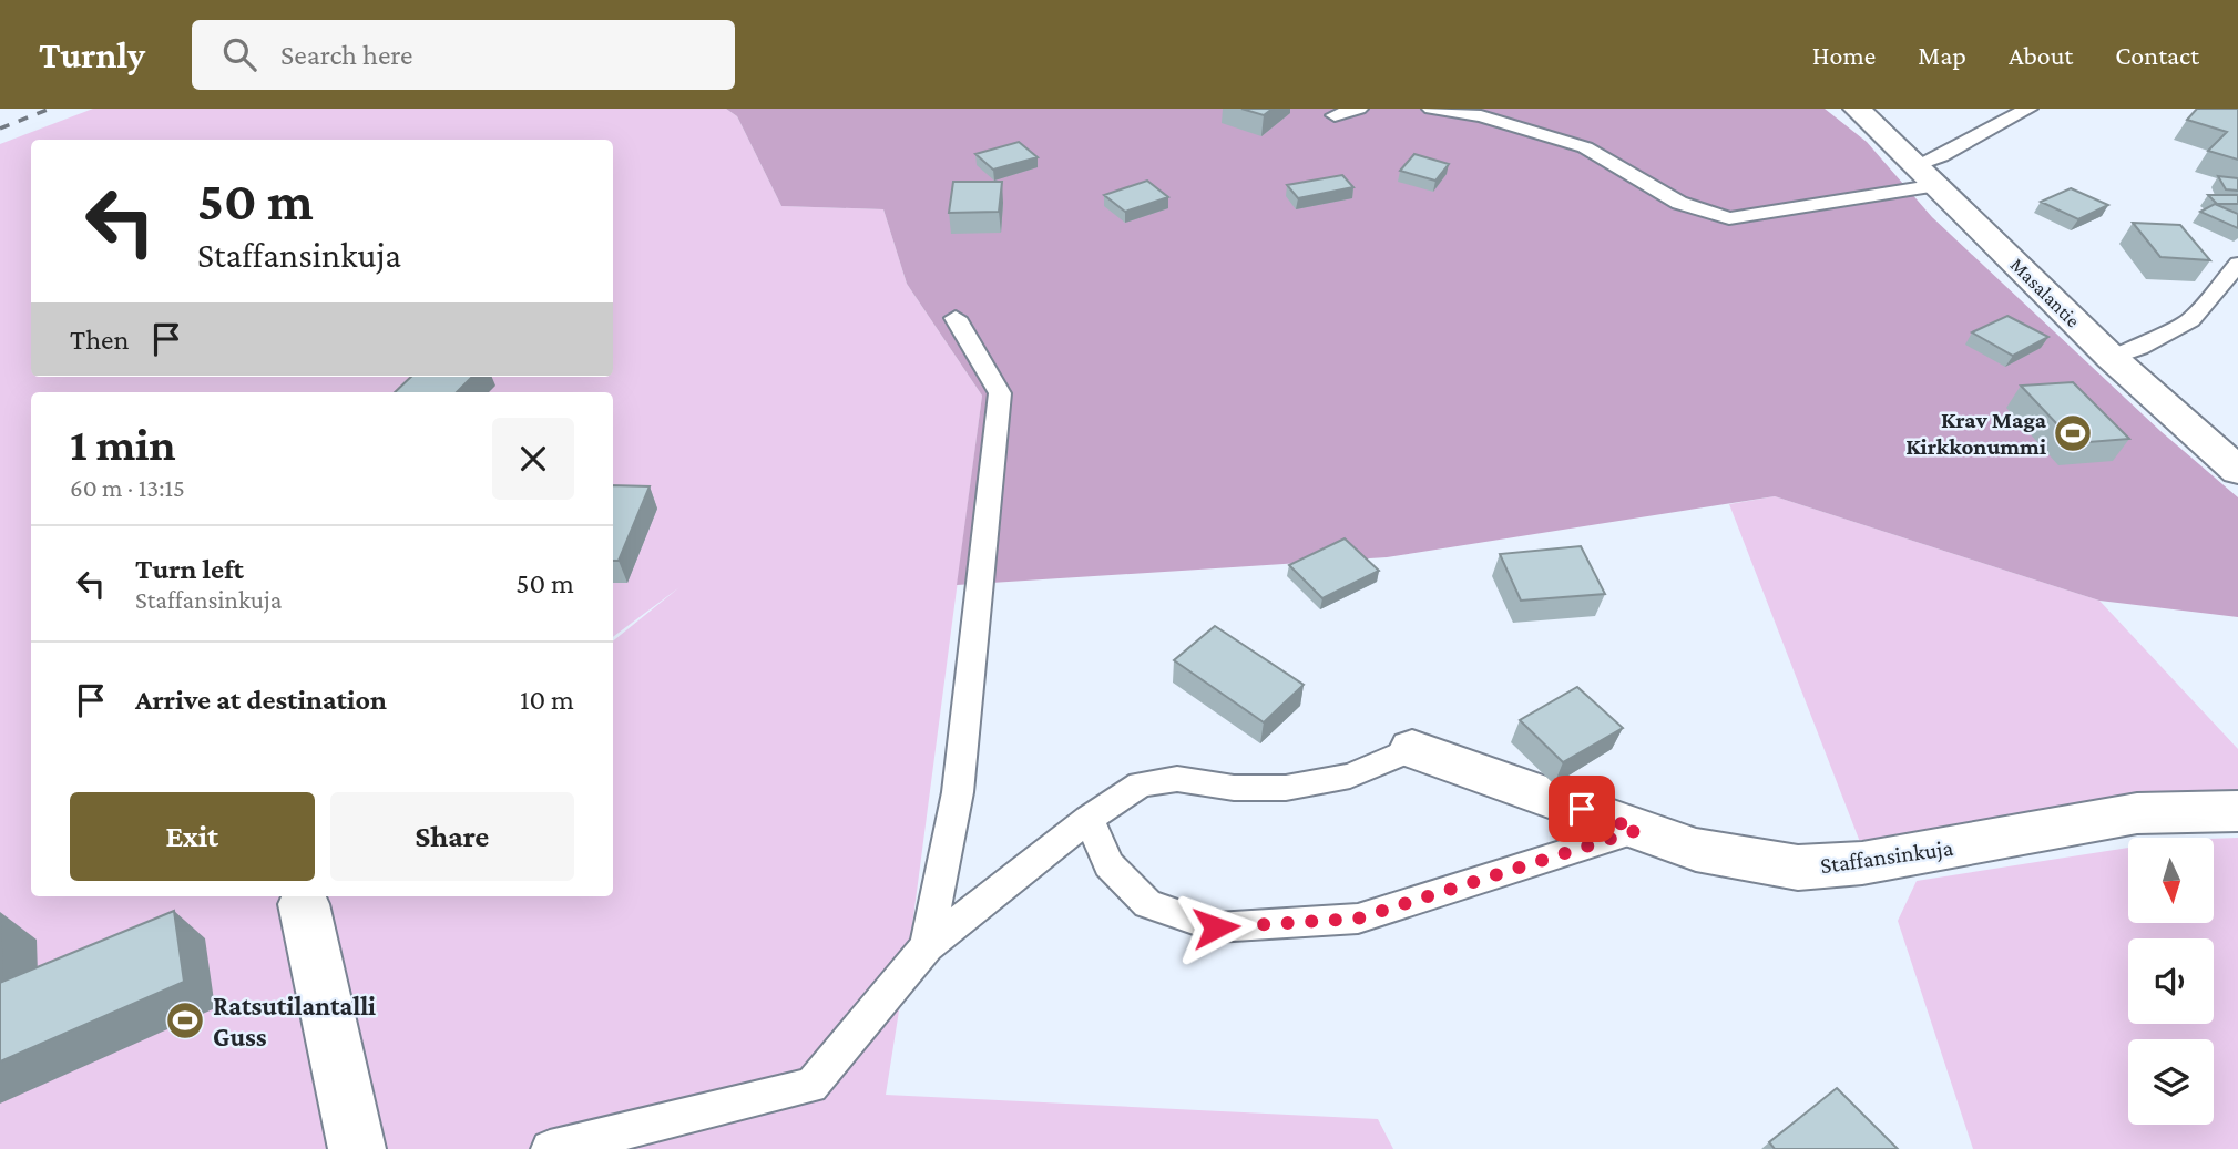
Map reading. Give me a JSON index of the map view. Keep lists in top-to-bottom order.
{
  "streets": {
    "street": ["Masalantie", "Staffansinkuja"]
  },
  "places": {
    "sports": ["Krav Maga Kirkkonummi", "Ratsutilantalli Guss"]
  },
  "north": "bottom",
  "page": {
    "header": "Turnly",
    "search": "Search here",
    "nav": [
      "Home",
      "Map",
      "About",
      "Contact"
    ],
    "turn": ["50 m", "Staffansinkuja"],
    "then": "Then",
    "heading": ["1 min", "60 m · 13:15"],
    "list": [
      {
        "name": "Turn left",
        "note": "Staffansinkuja",
        "value": "50 m"
      },
      {
        "name": "Arrive at destination",
        "value": "10 m"
      }
    ],
    "buttons": ["Exit", "Share"]
  }
}
